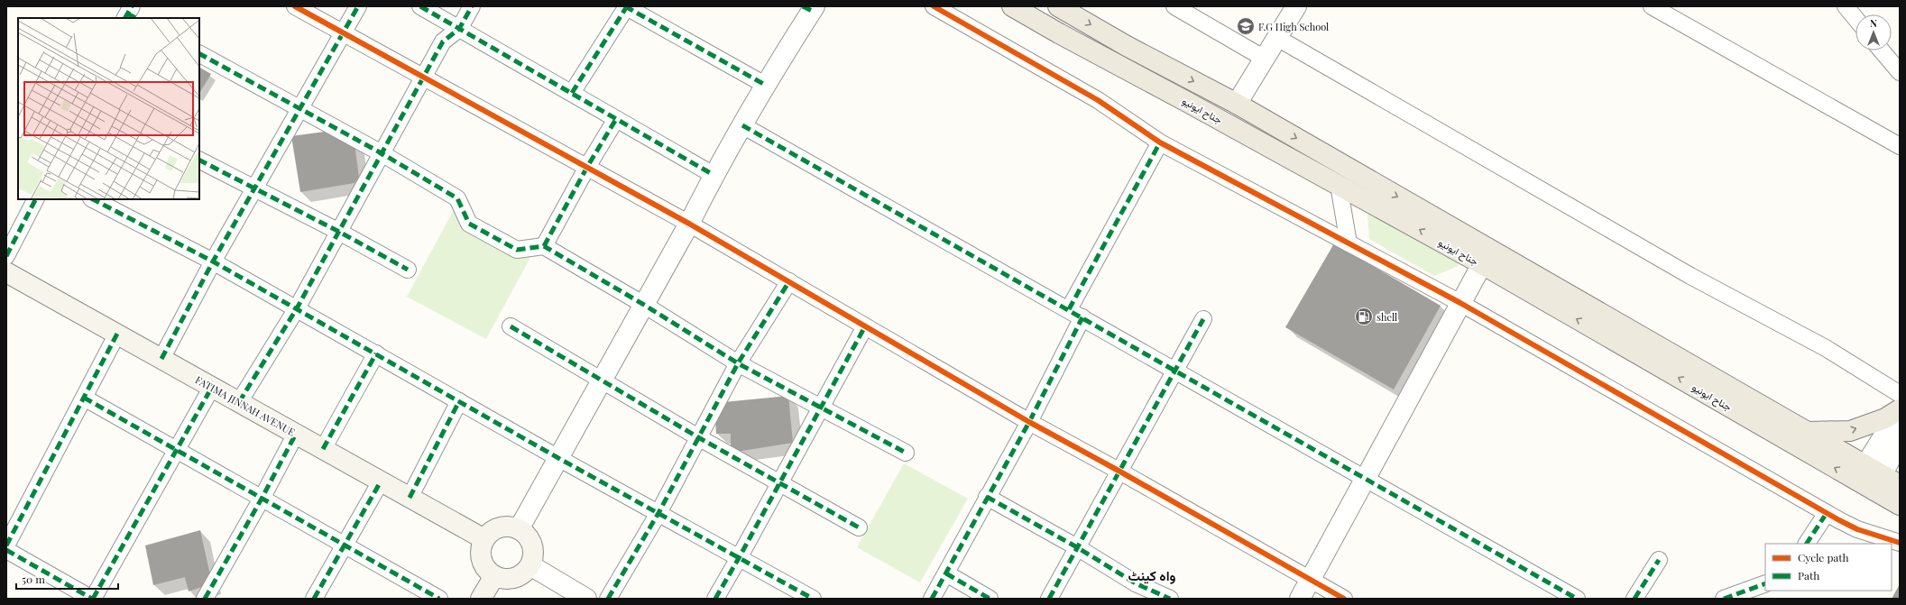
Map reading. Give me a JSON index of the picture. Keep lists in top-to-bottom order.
{
  "streets": {
    "main road": ["جناح ایونیو", "FATIMA JINNAH AVENUE"]
  },
  "districts": ["واہ کینٹ"],
  "places": {
    "school or university": ["F.G High School"],
    "fuel station": ["shell"]
  },
  "legend": ["Cycle path", "Path"],
  "scale_bar": "50 m",
  "north": "top"
}
